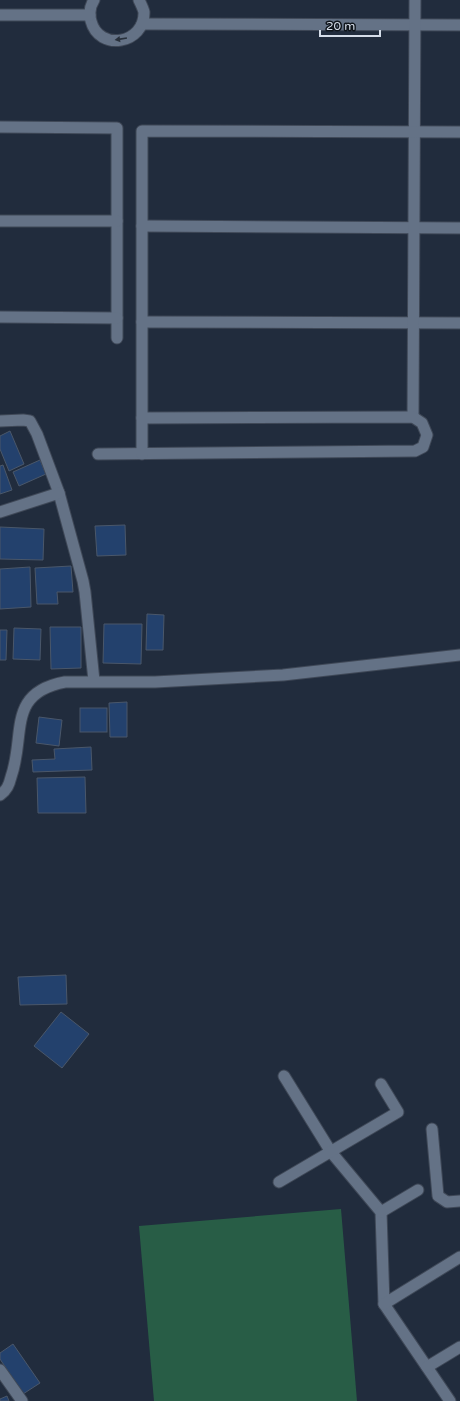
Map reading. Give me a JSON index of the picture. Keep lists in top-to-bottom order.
{
  "scale_bar": "20 m"
}
